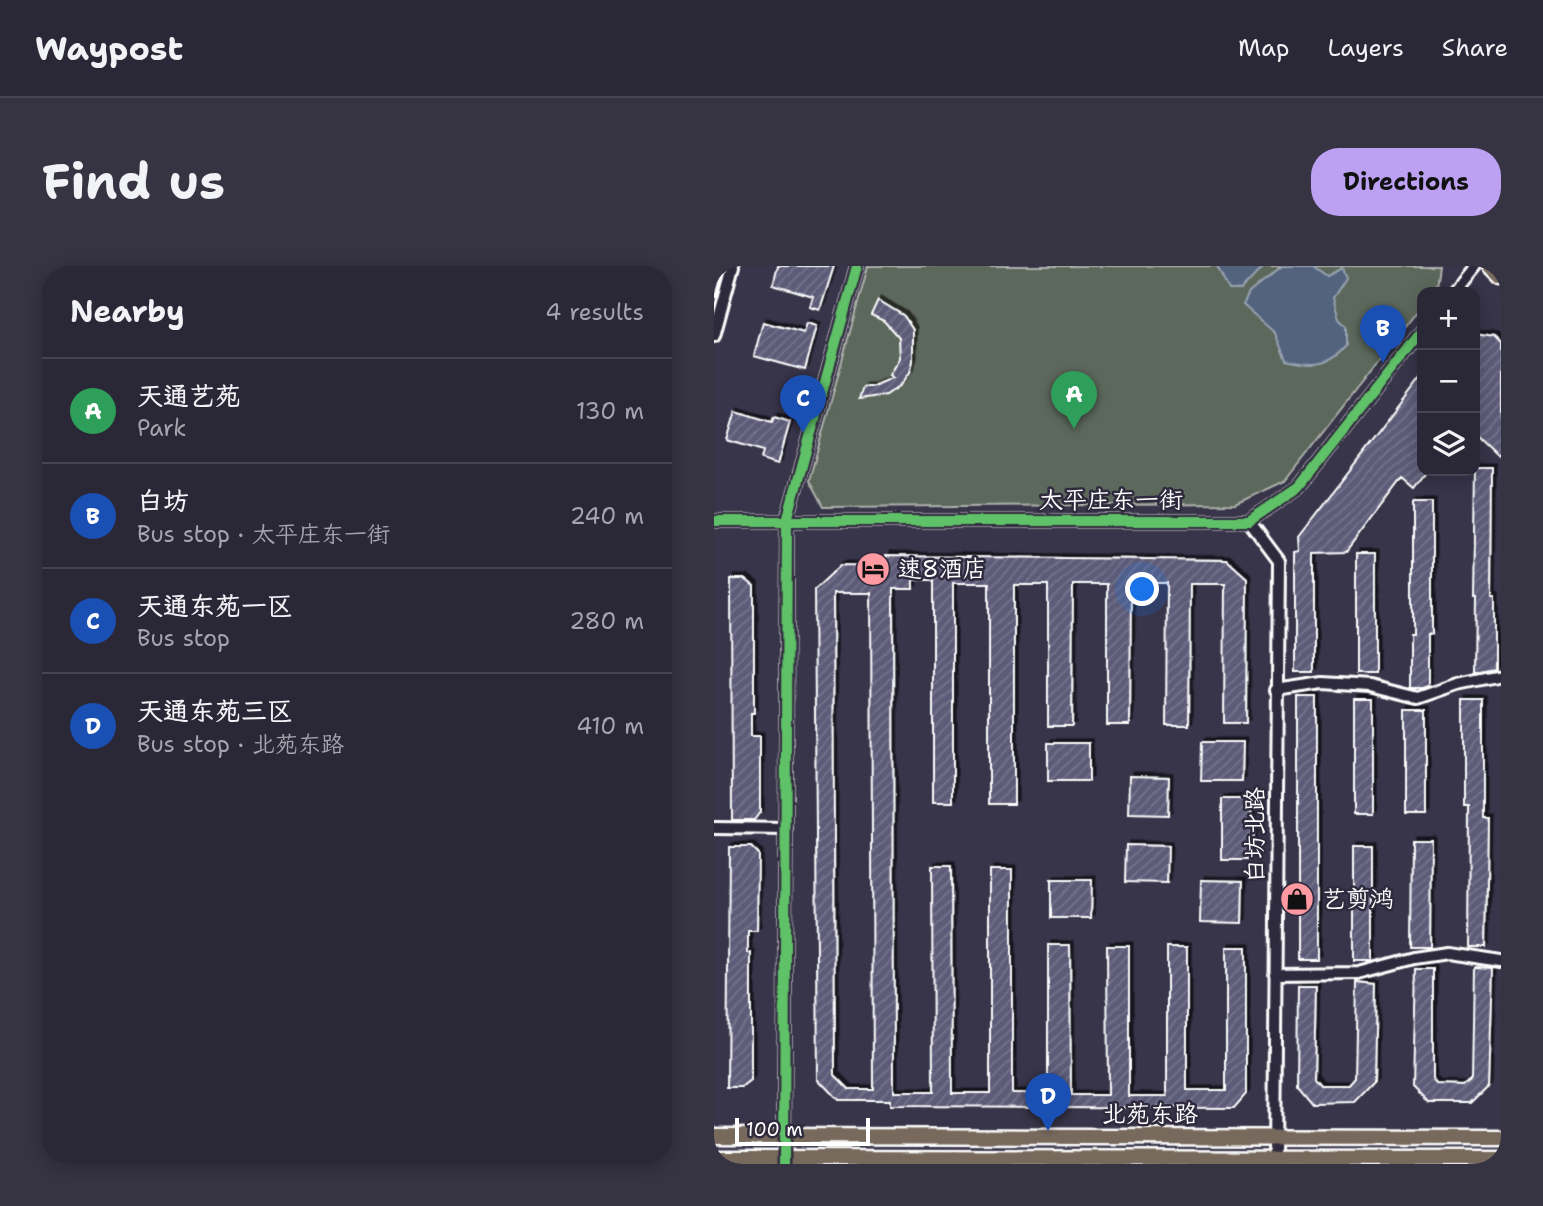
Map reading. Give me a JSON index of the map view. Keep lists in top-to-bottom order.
{
  "streets": {
    "main road": ["北苑东路"],
    "street": ["太平庄东一街", "白坊北路"]
  },
  "crossings": [
    ["太平庄东一街", "白坊北路"],
    ["白坊北路", "北苑东路"]
  ],
  "places": {
    "hotel": ["速8酒店"],
    "shop": ["艺剪鸿"]
  },
  "scale_bar": "100 m",
  "page": {
    "header": "Waypost",
    "nav": ["Map", "Layers", "Share"],
    "buttons": "Directions",
    "title": "Find us",
    "heading": ["Nearby", "4 results"],
    "map_buttons": ["+", "−"],
    "pins": [
      "B",
      "A",
      "C",
      "D"
    ],
    "list": [
      {
        "mark": "A",
        "name": "天通艺苑",
        "note": "Park",
        "value": "130 m"
      },
      {
        "mark": "B",
        "name": "白坊",
        "note": "Bus stop · 太平庄东一街",
        "value": "240 m"
      },
      {
        "mark": "C",
        "name": "天通东苑一区",
        "note": "Bus stop",
        "value": "280 m"
      },
      {
        "mark": "D",
        "name": "天通东苑三区",
        "note": "Bus stop · 北苑东路",
        "value": "410 m"
      }
    ],
    "scale": "100 m"
  }
}
